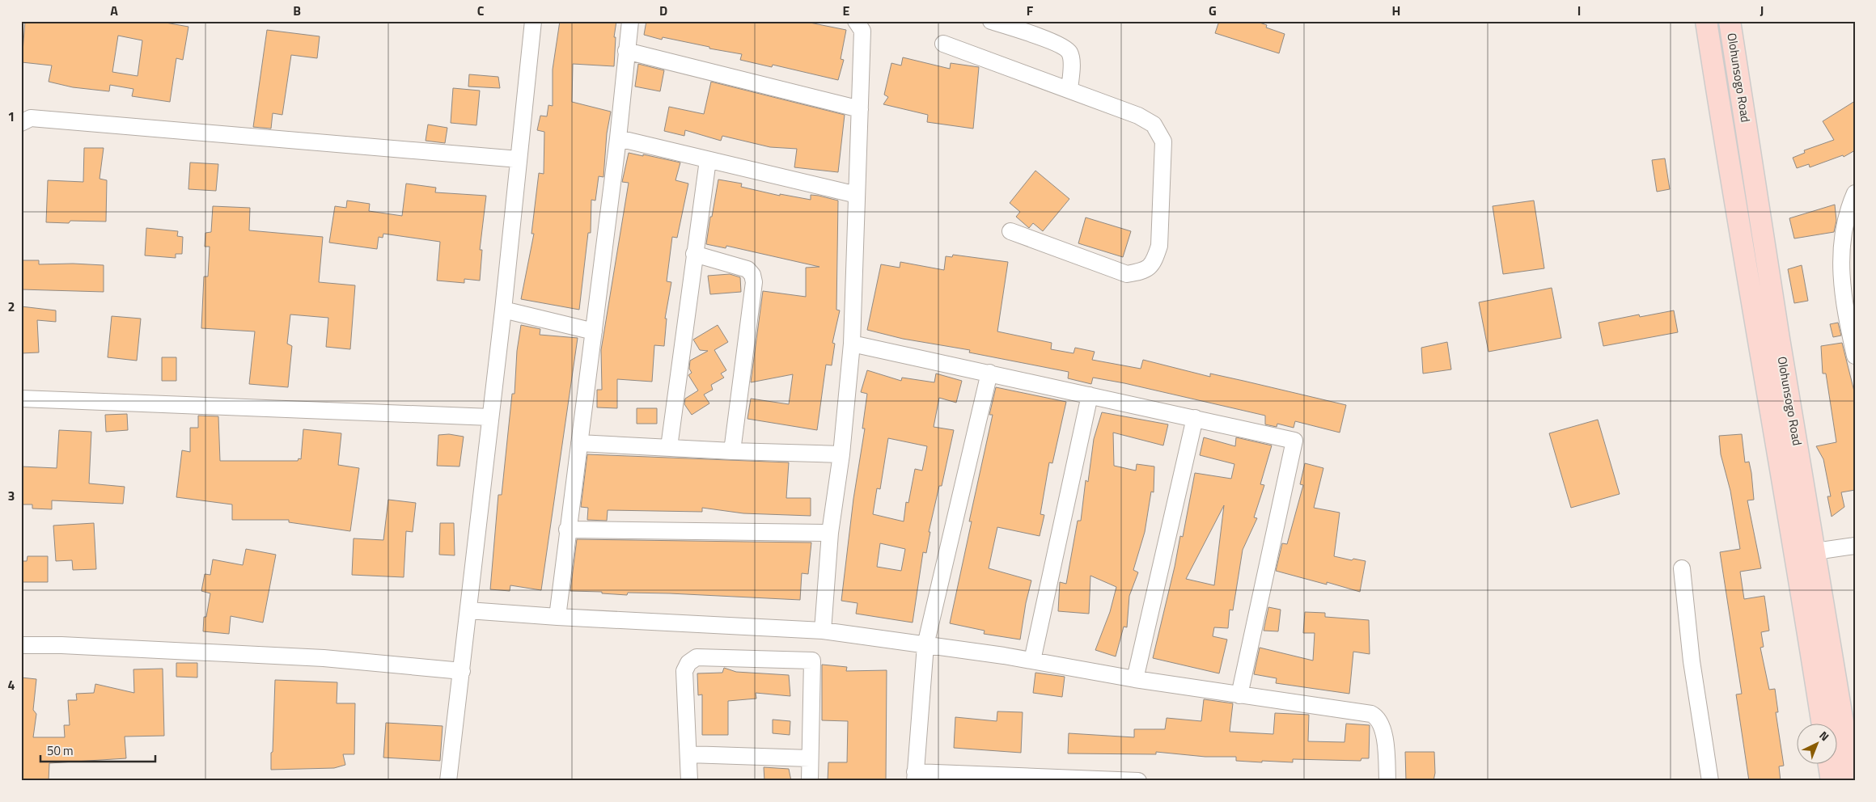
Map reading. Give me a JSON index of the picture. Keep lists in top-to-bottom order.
{
  "streets": {
    "main road": ["Olohunsogo Road"]
  },
  "scale_bar": "50 m",
  "north": "top right",
  "grid": {
    "columns": [
      "A",
      "B",
      "C",
      "D",
      "E",
      "F",
      "G",
      "H",
      "I",
      "J"
    ],
    "rows": [
      "1",
      "2",
      "3",
      "4"
    ]
  }
}
